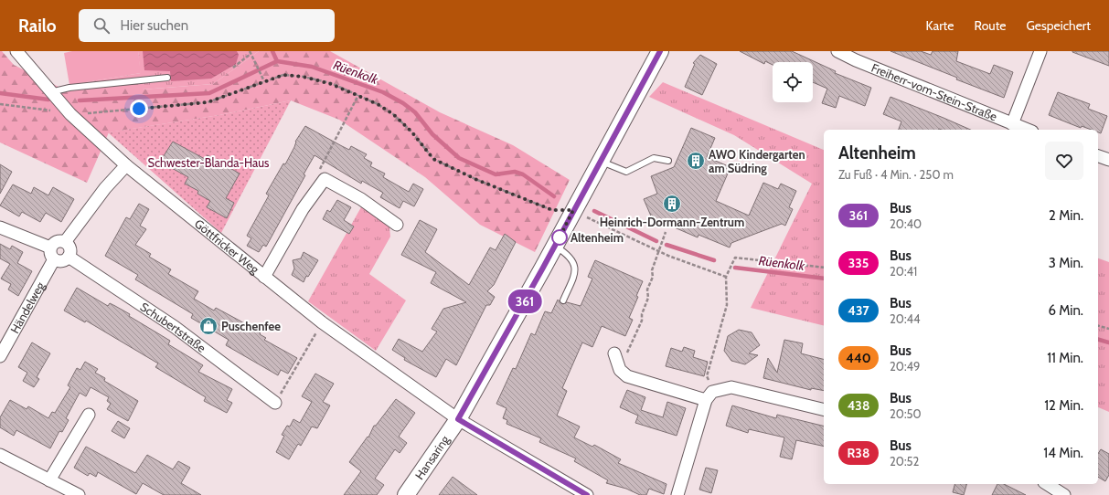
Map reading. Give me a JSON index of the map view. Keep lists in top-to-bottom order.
{
  "streets": {
    "street": [
      "Freiherr-vom-Stein-Straße",
      "Göttfricker Weg",
      "Händelweg",
      "Schubertstraße",
      "Hansaring"
    ]
  },
  "crossings": [
    ["Göttfricker Weg", "Hansaring"],
    ["Händelweg", "Schubertstraße"]
  ],
  "water": ["Rüenkolk"],
  "parks": ["Schwester-Blanda-Haus"],
  "places": {
    "building": ["AWO Kindergarten am Südring", "Heinrich-Dormann-Zentrum"],
    "other": ["Altenheim"],
    "shop": ["Puschenfee"]
  },
  "lines": ["bus line 361"],
  "page": {
    "header": "Railo",
    "search": "Hier suchen",
    "nav": ["Karte", "Route", "Gespeichert"],
    "on_map": "361",
    "heading": ["Altenheim", "Zu Fuß · 4 Min. · 250 m"],
    "list": [
      {
        "mark": "361",
        "name": "Bus",
        "note": "20:40",
        "value": "2 Min."
      },
      {
        "mark": "335",
        "name": "Bus",
        "note": "20:41",
        "value": "3 Min."
      },
      {
        "mark": "437",
        "name": "Bus",
        "note": "20:44",
        "value": "6 Min."
      },
      {
        "mark": "440",
        "name": "Bus",
        "note": "20:49",
        "value": "11 Min."
      },
      {
        "mark": "438",
        "name": "Bus",
        "note": "20:50",
        "value": "12 Min."
      },
      {
        "mark": "R38",
        "name": "Bus",
        "note": "20:52",
        "value": "14 Min."
      }
    ]
  }
}
